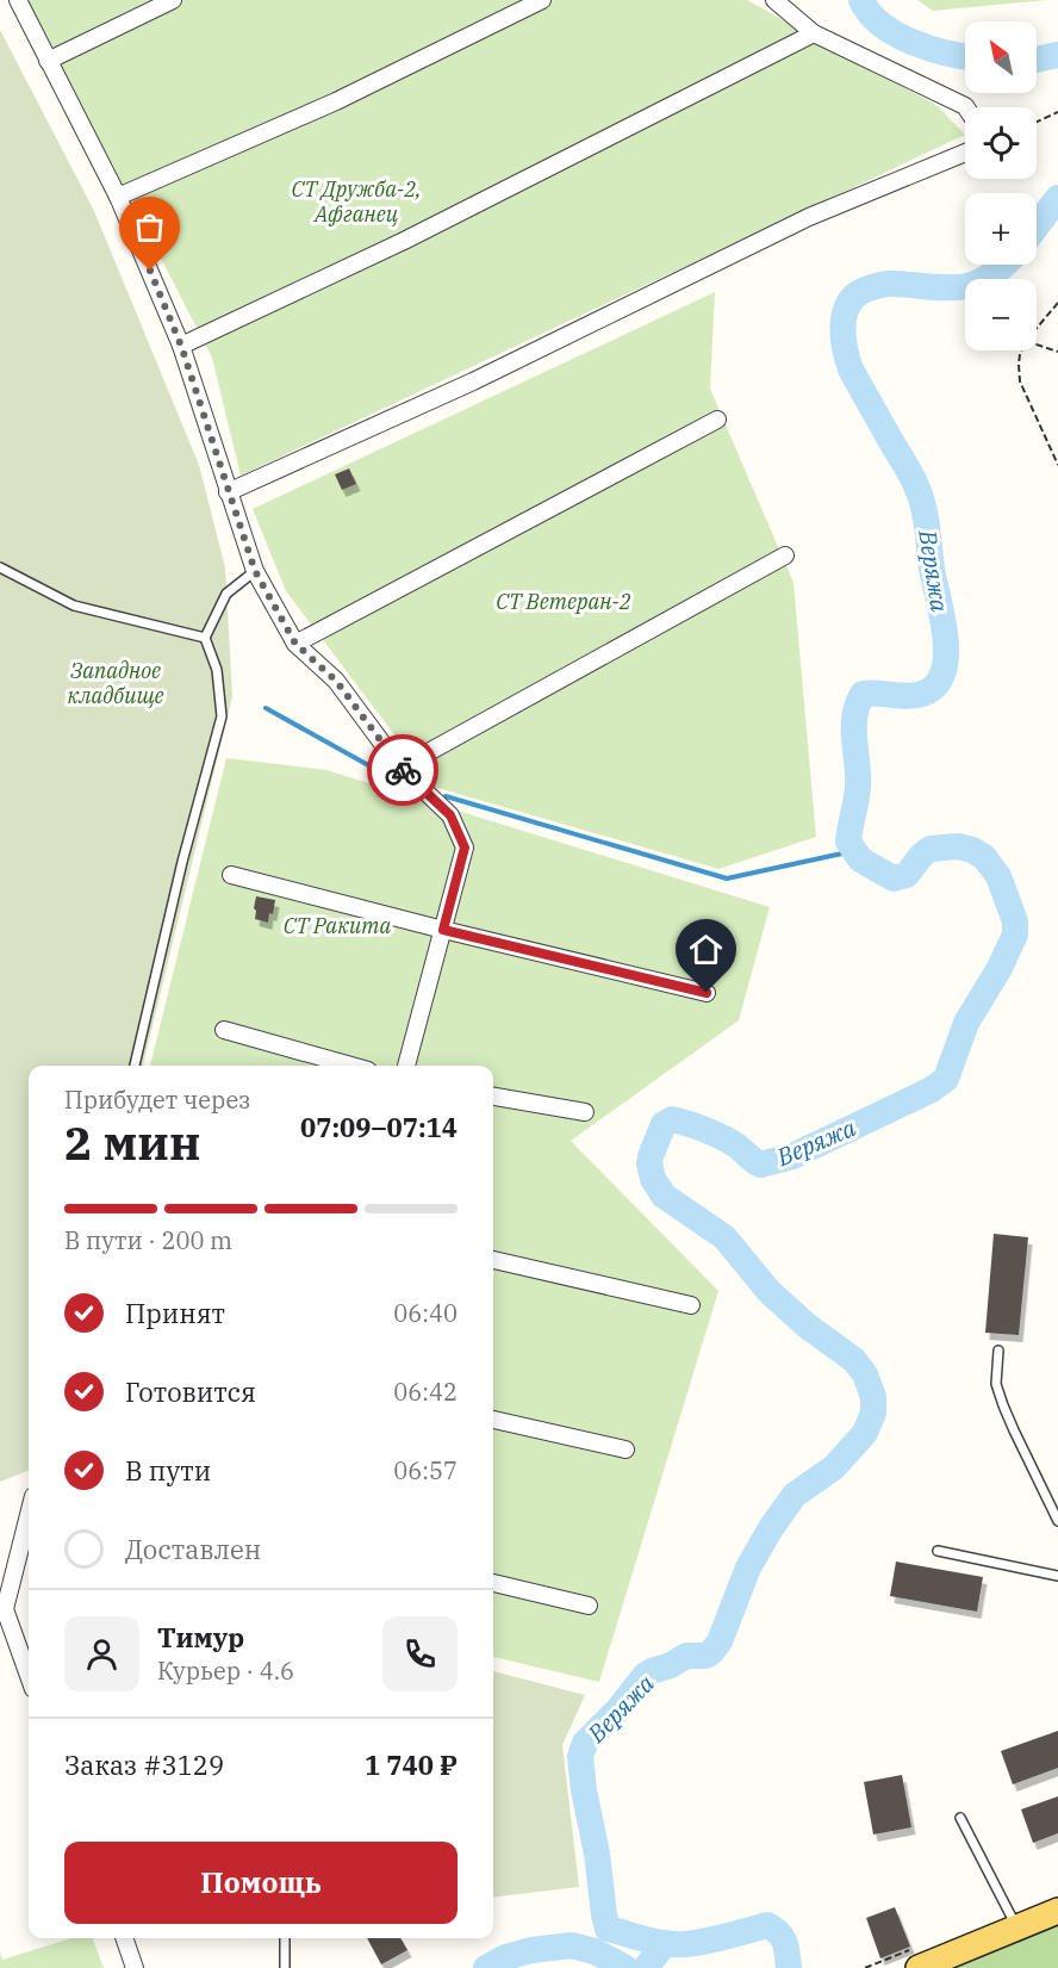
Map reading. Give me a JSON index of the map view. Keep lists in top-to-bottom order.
{
  "water": ["Веряжа"],
  "parks": [
    "СТ Дружба-2, Афганец",
    "СТ Ветеран-2",
    "Западное кладбище",
    "СТ Ракита"
  ],
  "north": "top left",
  "page": {
    "map_buttons": ["+", "−"],
    "heading": ["2 мин", "Прибудет через", "07:09–07:14"],
    "panel": [
      "Тимур",
      "Курьер · 4.6",
      "Заказ #3129",
      "1 740 ₽"
    ],
    "bar": "В пути · 200 m",
    "list": [
      ["Принят", "06:40"],
      ["Готовится", "06:42"],
      ["В пути", "06:57"],
      "Доставлен"
    ],
    "buttons": "Помощь"
  }
}
